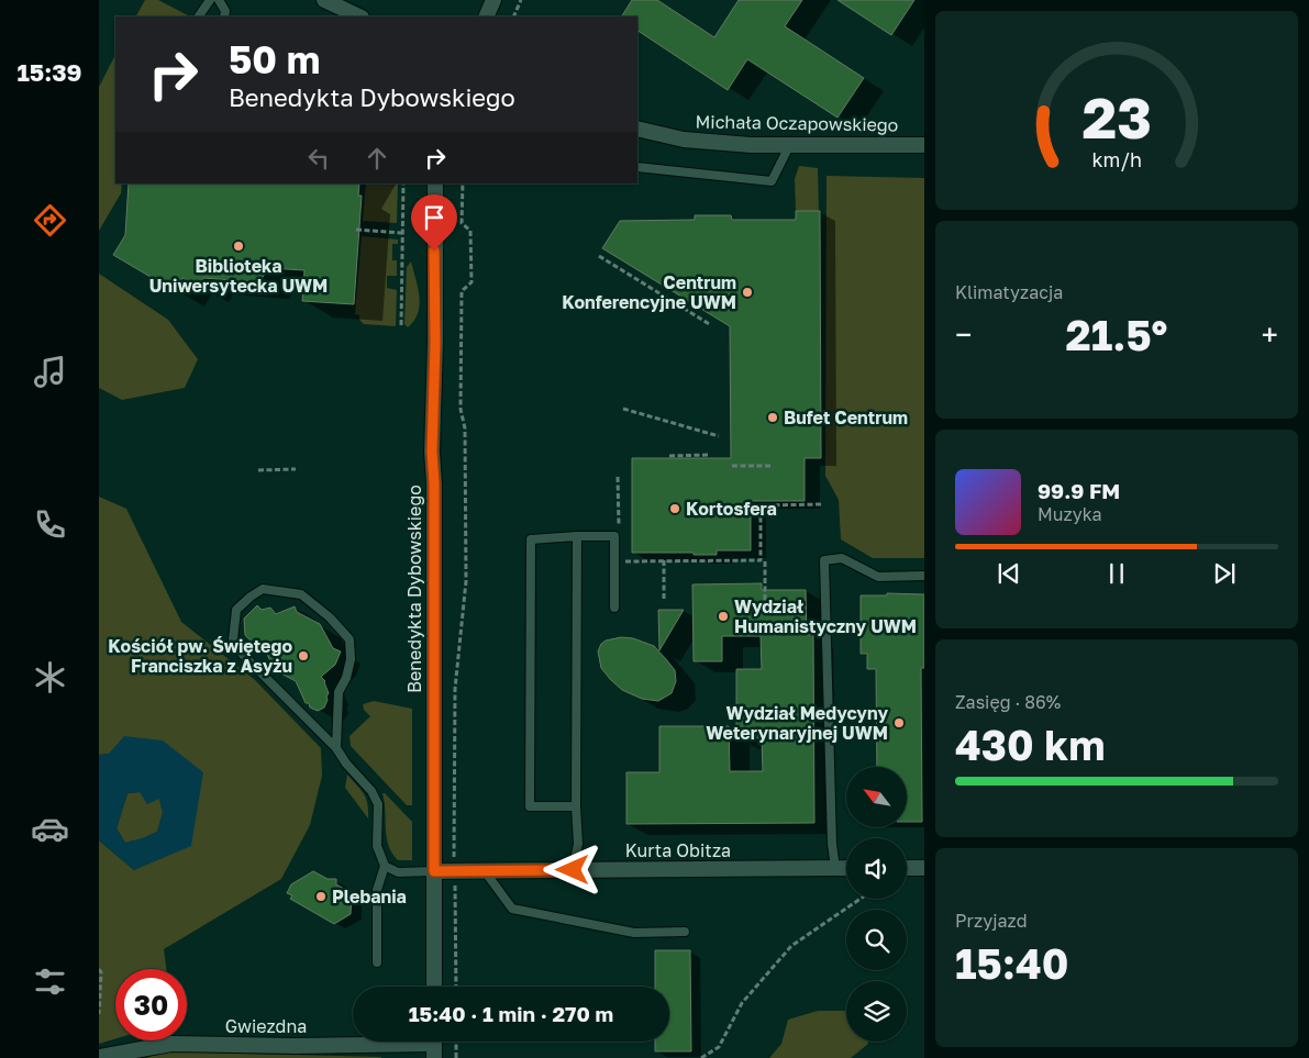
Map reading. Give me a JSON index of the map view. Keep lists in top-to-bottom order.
{
  "streets": {
    "street": [
      "Michała Oczapowskiego",
      "Benedykta Dybowskiego",
      "Kurta Obitza",
      "Gwiezdna"
    ]
  },
  "crossings": [
    ["Benedykta Dybowskiego", "Kurta Obitza"]
  ],
  "places": [
    "Biblioteka Uniwersytecka UWM",
    "Centrum Konferencyjne UWM",
    "Bufet Centrum",
    "Kortosfera",
    "Wydział Humanistyczny UWM",
    "Kościół pw. Świętego Franciszka z Asyżu",
    "Wydział Medycyny Weterynaryjnej UWM",
    "Plebania"
  ],
  "north": "top left",
  "page": {
    "tabs": "15:39",
    "turn": ["50 m", "Benedykta Dybowskiego"],
    "tile": [
      "Klimatyzacja",
      ["Zasięg · 86%", "430 km"],
      ["Przyjazd", "15:40"]
    ],
    "heat": ["−", "21.5°", "+"],
    "song": ["99.9 FM", "Muzyka"],
    "limit": "30",
    "trip": "15:40 · 1 min · 270 m",
    "gauge": ["23", "km/h"]
  }
}
